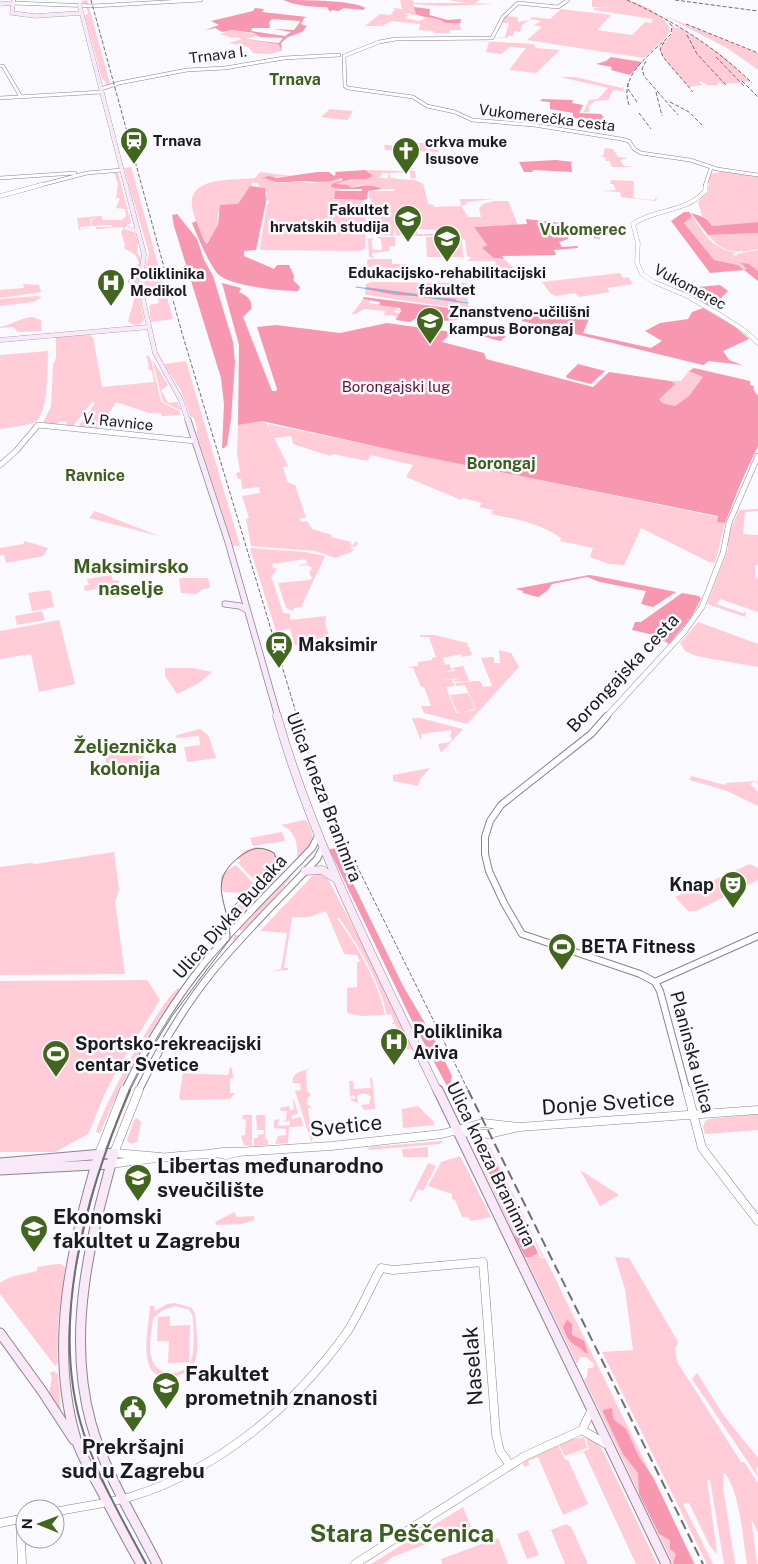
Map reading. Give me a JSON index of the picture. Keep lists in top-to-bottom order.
{
  "streets": {
    "main road": ["Ulica kneza Branimira", "Svetice"],
    "street": [
      "Trnava I.",
      "Vukomerečka cesta",
      "Vukomerec",
      "V. Ravnice",
      "Borongajska cesta",
      "Ulica Divka Budaka",
      "Planinska ulica",
      "Donje Svetice",
      "Naselak"
    ]
  },
  "crossings": [
    ["Trnava I.", "Vukomerečka cesta"],
    ["Trnava I.", "Ulica kneza Branimira"],
    ["Vukomerečka cesta", "Vukomerec"],
    ["V. Ravnice", "Ulica kneza Branimira"],
    ["Borongajska cesta", "Planinska ulica"],
    ["Ulica kneza Branimira", "Ulica Divka Budaka"],
    ["Ulica kneza Branimira", "Donje Svetice"],
    ["Ulica kneza Branimira", "Svetice"],
    ["Ulica Divka Budaka", "Svetice"],
    ["Planinska ulica", "Donje Svetice"],
    ["Donje Svetice", "Svetice"]
  ],
  "districts": [
    "Trnava",
    "Vukomerec",
    "Borongaj",
    "Ravnice",
    "Maksimirsko naselje",
    "Željeznička kolonija",
    "Stara Peščenica"
  ],
  "parks": ["Borongajski lug"],
  "places": {
    "station": ["Trnava", "Maksimir"],
    "church": ["crkva muke Isusove"],
    "school or university": [
      "Fakultet hrvatskih studija",
      "Edukacijsko-rehabilitacijski fakultet",
      "Znanstveno-učilišni kampus Borongaj",
      "Libertas međunarodno sveučilište",
      "Ekonomski fakultet u Zagrebu",
      "Fakultet prometnih znanosti"
    ],
    "hospital": ["Poliklinika Medikol", "Poliklinika Aviva"],
    "theatre": ["Knap"],
    "sports": ["BETA Fitness", "Sportsko-rekreacijski centar Svetice"],
    "public building": ["Prekršajni sud u Zagrebu"]
  },
  "north": "left"
}
